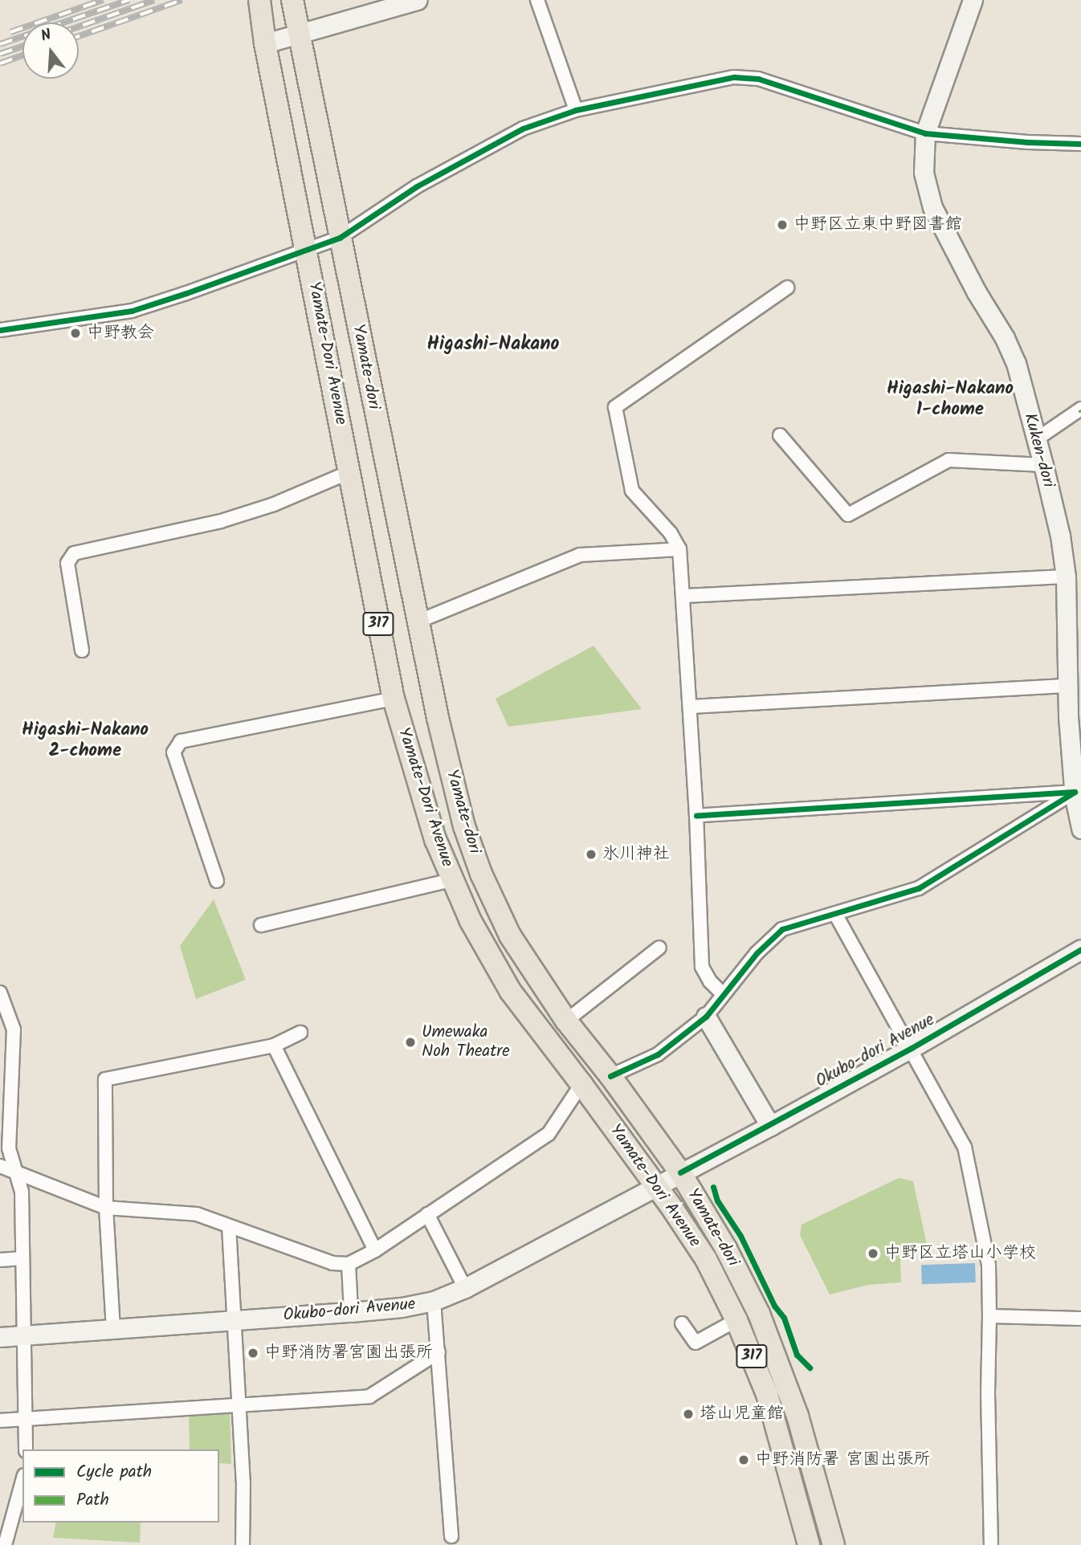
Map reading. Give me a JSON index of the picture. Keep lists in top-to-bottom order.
{
  "streets": {
    "main road": [
      "Yamate-Dori Avenue",
      "Yamate-dori",
      "Kuken-dori",
      "317",
      "Okubo-dori Avenue"
    ]
  },
  "crossings": [
    ["Yamate-Dori Avenue", "Okubo-dori Avenue"],
    ["Yamate-dori", "Okubo-dori Avenue"]
  ],
  "districts": ["Higashi-Nakano", "Higashi-Nakano 1-chome", "Higashi-Nakano 2-chome"],
  "places": [
    "中野区立東中野図書館",
    "中野教会",
    "氷川神社",
    "Umewaka Noh Theatre",
    "中野区立塔山小学校",
    "中野消防署宮園出張所",
    "塔山児童館",
    "中野消防署 宮園出張所"
  ],
  "legend": ["Cycle path", "Path"],
  "north": "top"
}
